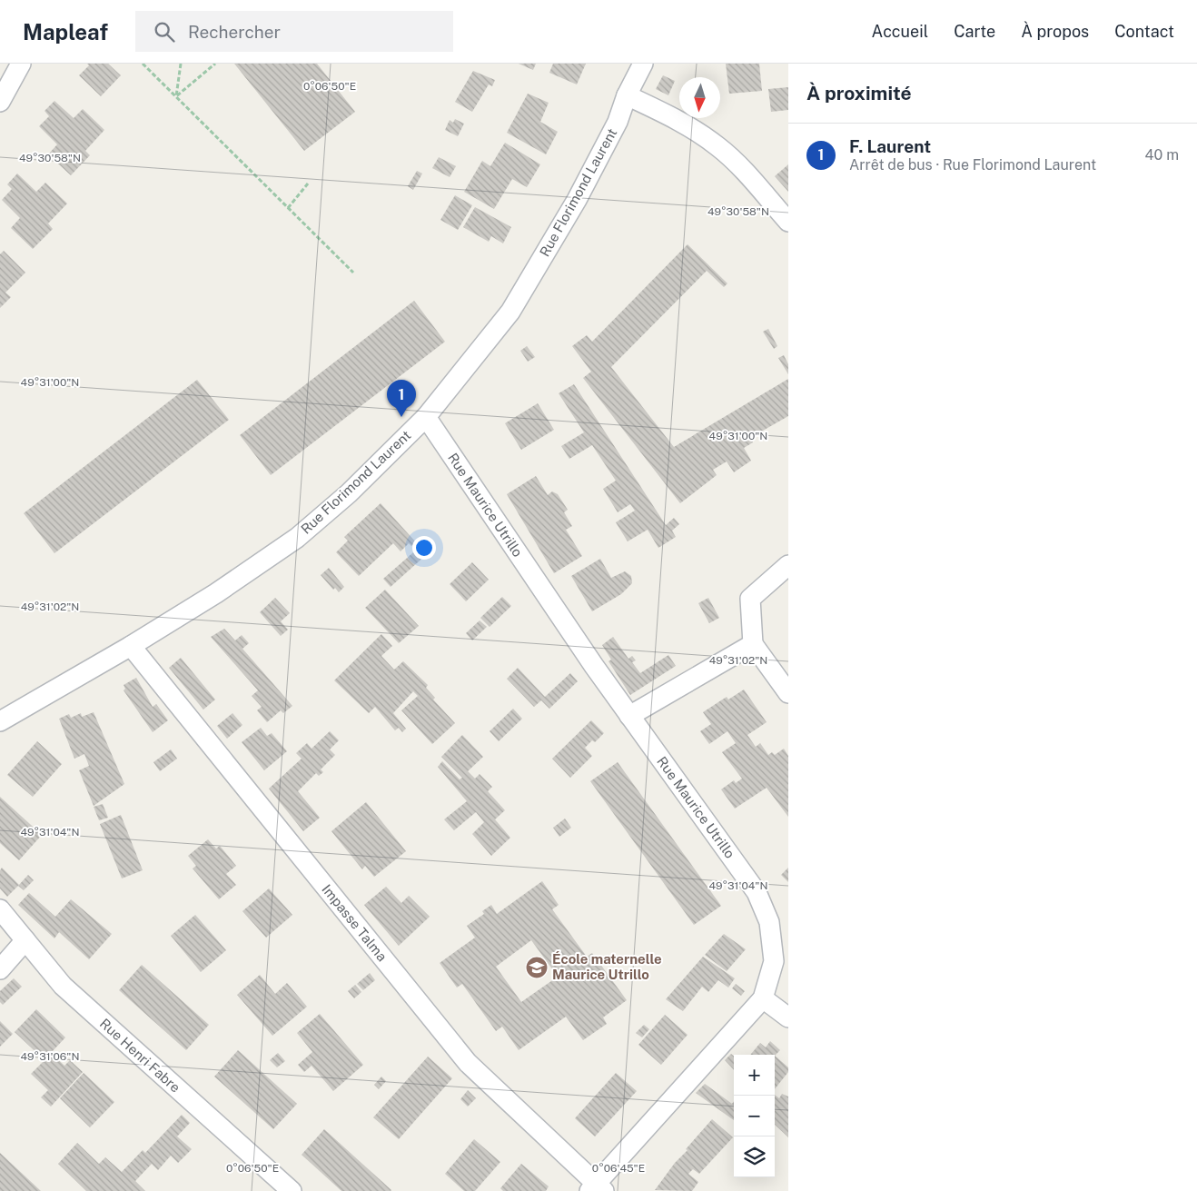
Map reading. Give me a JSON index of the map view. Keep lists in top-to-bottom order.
{
  "streets": {
    "street": [
      "Rue Florimond Laurent",
      "Rue Maurice Utrillo",
      "Impasse Talma",
      "Rue Henri Fabre"
    ]
  },
  "crossings": [
    ["Rue Florimond Laurent", "Rue Maurice Utrillo"],
    ["Rue Florimond Laurent", "Impasse Talma"],
    ["Rue Maurice Utrillo", "Impasse Talma"]
  ],
  "places": {
    "school or university": ["École maternelle Maurice Utrillo"]
  },
  "north": "bottom",
  "page": {
    "header": "Mapleaf",
    "search": "Rechercher",
    "nav": [
      "Accueil",
      "Carte",
      "À propos",
      "Contact"
    ],
    "heading": "À proximité",
    "list": [
      {
        "mark": "1",
        "name": "F. Laurent",
        "note": "Arrêt de bus · Rue Florimond Laurent",
        "value": "40 m"
      }
    ],
    "pins": "1",
    "map_buttons": ["+", "−"]
  },
  "coordinates": [
    "0°06'50\"E",
    "49°30'58\"N",
    "49°31'00\"N",
    "49°31'02\"N",
    "49°31'04\"N",
    "49°31'06\"N",
    "0°06'45\"E"
  ]
}
